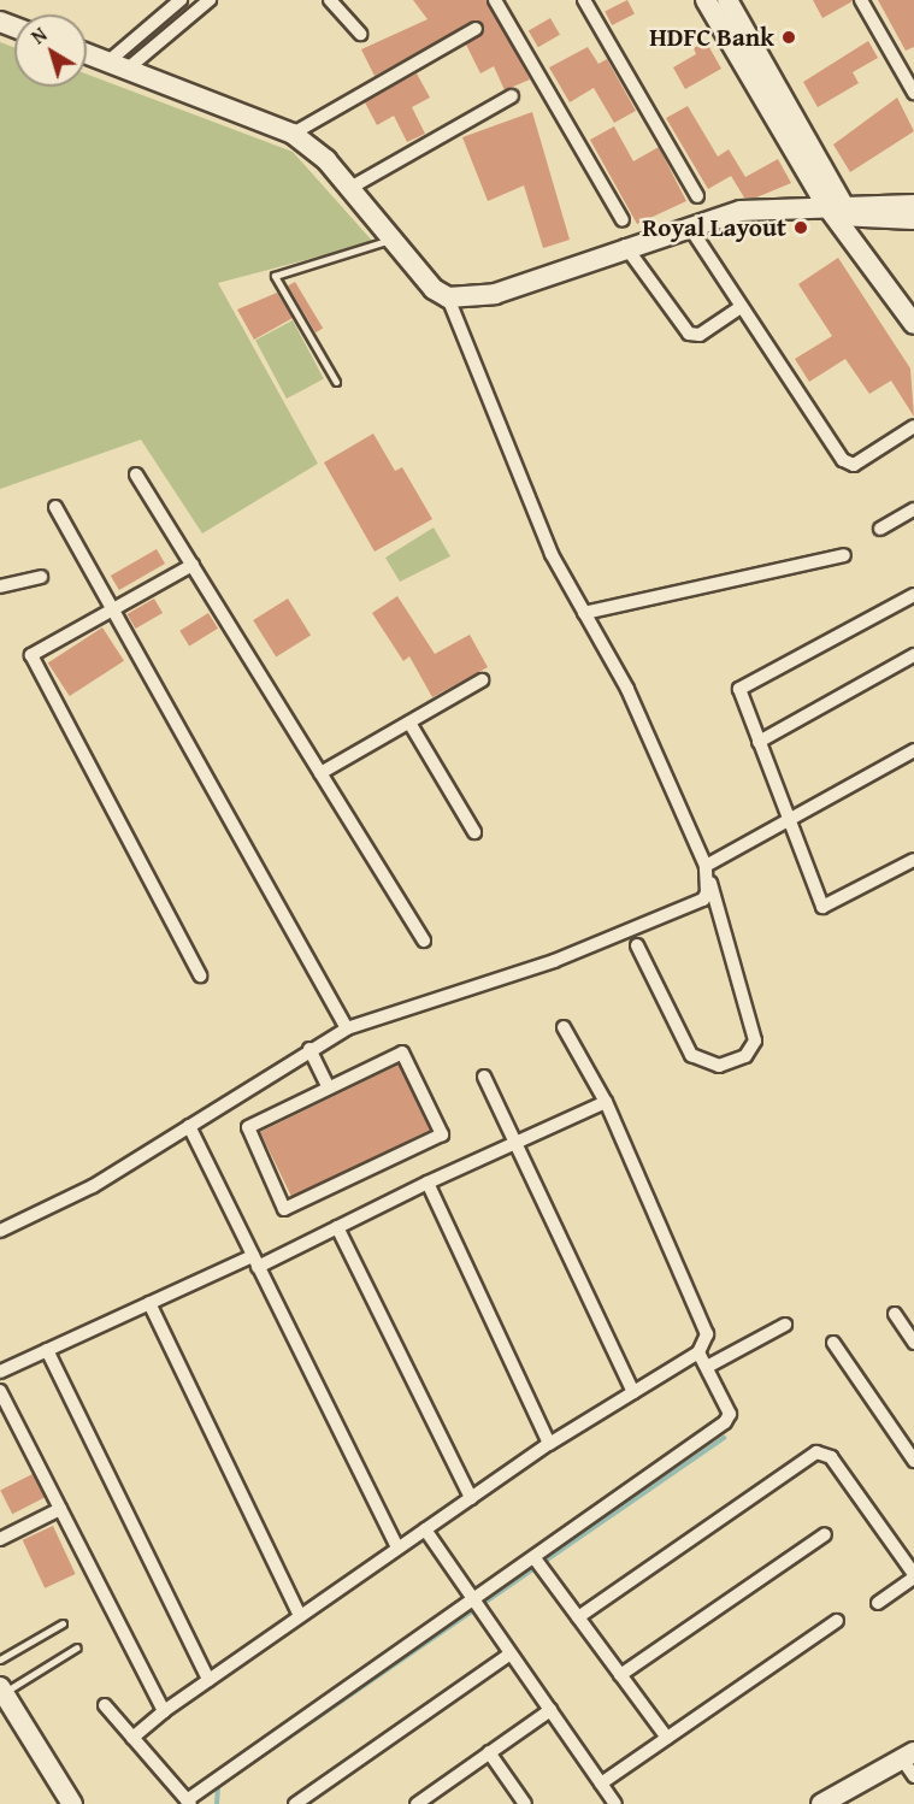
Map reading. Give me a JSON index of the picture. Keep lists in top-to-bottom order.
{
  "places": ["HDFC Bank", "Royal Layout"],
  "north": "top left"
}
